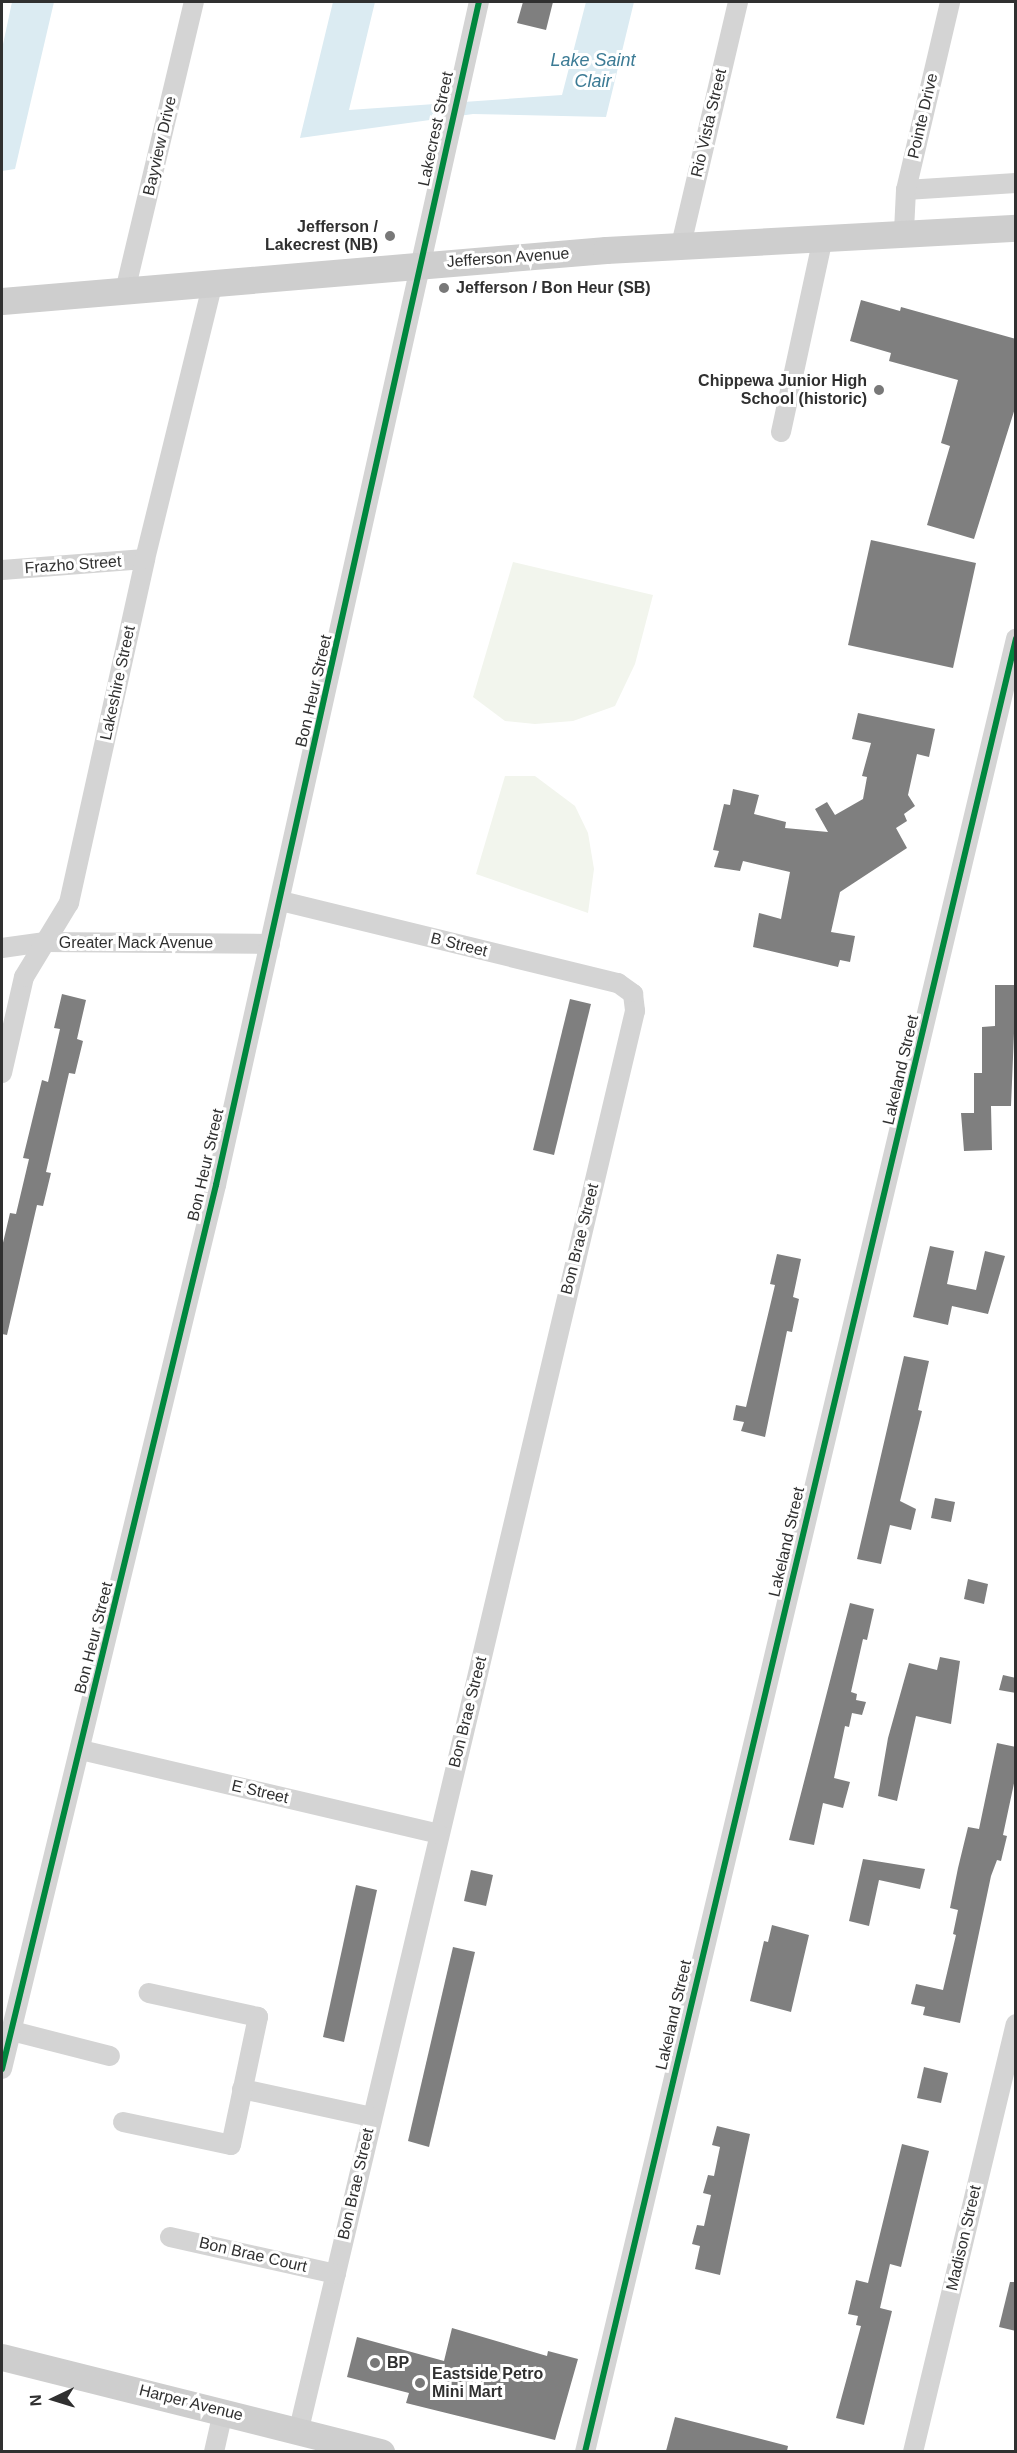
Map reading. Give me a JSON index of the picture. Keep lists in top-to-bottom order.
{
  "streets": {
    "main road": ["Jefferson Avenue", "Harper Avenue"],
    "street": [
      "Pointe Drive",
      "Rio Vista Street",
      "Lakecrest Street",
      "Bayview Drive",
      "Frazho Street",
      "Lakeshire Street",
      "Bon Heur Street",
      "Greater Mack Avenue",
      "B Street",
      "Lakeland Street",
      "Bon Brae Street",
      "E Street",
      "Madison Street",
      "Bon Brae Court"
    ]
  },
  "crossings": [
    ["Pointe Drive", "Jefferson Avenue"],
    ["Rio Vista Street", "Jefferson Avenue"],
    ["Lakecrest Street", "Jefferson Avenue"],
    ["Lakecrest Street", "Bon Heur Street"],
    ["Bayview Drive", "Jefferson Avenue"],
    ["Jefferson Avenue", "Lakeshire Street"],
    ["Jefferson Avenue", "Bon Heur Street"],
    ["Frazho Street", "Lakeshire Street"],
    ["Lakeshire Street", "Greater Mack Avenue"],
    ["Bon Heur Street", "Greater Mack Avenue"],
    ["Bon Heur Street", "B Street"],
    ["Bon Heur Street", "E Street"],
    ["B Street", "Bon Brae Street"],
    ["Bon Brae Street", "E Street"],
    ["Bon Brae Street", "Bon Brae Court"],
    ["Bon Brae Street", "Harper Avenue"]
  ],
  "water": ["Lake Saint Clair"],
  "places": [
    "Jefferson / Lakecrest (NB)",
    "Jefferson / Bon Heur (SB)",
    "Chippewa Junior High School (historic)",
    "BP",
    "Eastside Petro Mini Mart"
  ],
  "north": "left"
}
